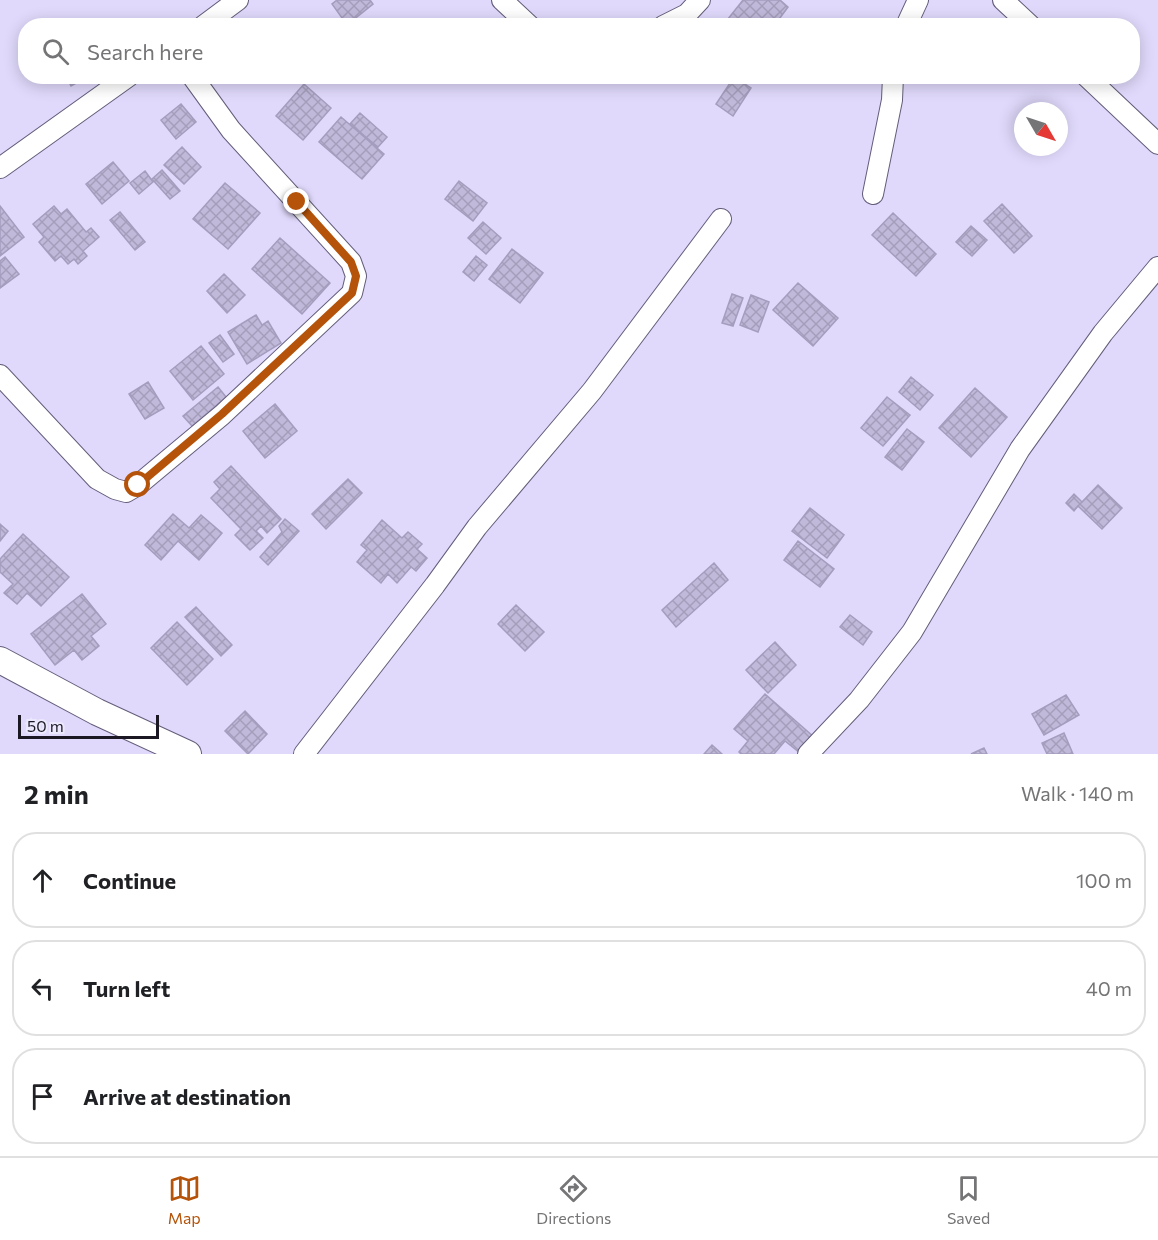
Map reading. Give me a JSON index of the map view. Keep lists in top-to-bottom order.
{
  "scale_bar": "50 m",
  "north": "bottom right",
  "page": {
    "search": "Search here",
    "scale": "50 m",
    "heading": ["2 min", "Walk · 140 m"],
    "list": [
      ["Continue", "100 m"],
      ["Turn left", "40 m"],
      "Arrive at destination"
    ],
    "nav": ["Map", "Directions", "Saved"]
  }
}
